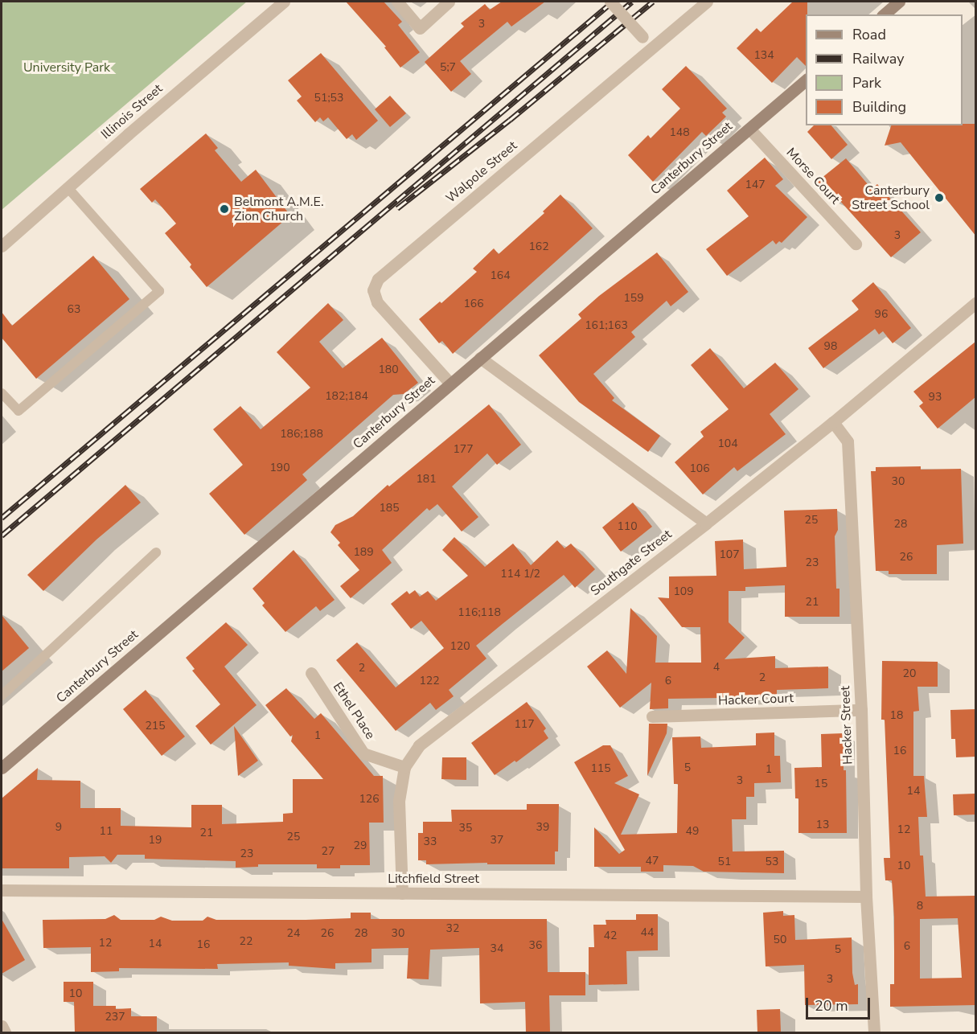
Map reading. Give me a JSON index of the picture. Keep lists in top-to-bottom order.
{
  "streets": {
    "street": [
      "Illinois Street",
      "Canterbury Street",
      "Walpole Street",
      "Morse Court",
      "Southgate Street",
      "Hacker Court",
      "Ethel Place",
      "Hacker Street",
      "Litchfield Street"
    ]
  },
  "crossings": [
    ["Canterbury Street", "Walpole Street"],
    ["Canterbury Street", "Morse Court"],
    ["Southgate Street", "Ethel Place"],
    ["Southgate Street", "Hacker Street"],
    ["Southgate Street", "Litchfield Street"],
    ["Hacker Court", "Hacker Street"],
    ["Hacker Street", "Litchfield Street"]
  ],
  "parks": ["University Park"],
  "places": ["Canterbury Street School", "Belmont A.M.E. Zion Church"],
  "house_numbers": [
    "3",
    "134",
    "5;7",
    "51;53",
    "148",
    "147",
    "3",
    "162",
    "164",
    "159",
    "166",
    "63",
    "96",
    "161;163",
    "98",
    "180",
    "182;184",
    "93",
    "186;188",
    "104",
    "177",
    "190",
    "106",
    "181",
    "30",
    "185",
    "25",
    "28",
    "110",
    "189",
    "107",
    "26",
    "23",
    "114 1/2",
    "109",
    "21",
    "116;118",
    "120",
    "4",
    "2",
    "20",
    "2",
    "122",
    "6",
    "18",
    "117",
    "215",
    "1",
    "16",
    "5",
    "115",
    "1",
    "3",
    "15",
    "14",
    "126",
    "13",
    "9",
    "39",
    "35",
    "12",
    "11",
    "49",
    "21",
    "25",
    "19",
    "37",
    "33",
    "29",
    "27",
    "23",
    "47",
    "51",
    "53",
    "10",
    "8",
    "32",
    "44",
    "24",
    "26",
    "28",
    "30",
    "42",
    "50",
    "22",
    "12",
    "14",
    "16",
    "36",
    "6",
    "34",
    "5",
    "3",
    "10",
    "237"
  ],
  "legend": [
    "Road",
    "Railway",
    "Park",
    "Building"
  ],
  "scale_bar": "20 m"
}
